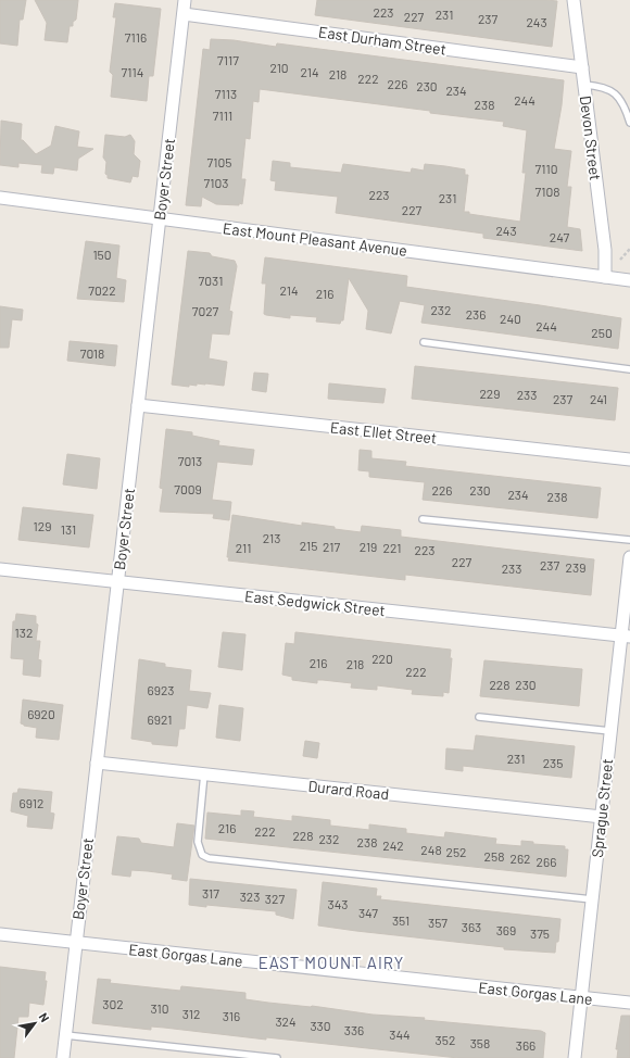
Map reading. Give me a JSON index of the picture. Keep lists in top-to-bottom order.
{
  "streets": {
    "street": [
      "East Durham Street",
      "Devon Street",
      "Boyer Street",
      "East Mount Pleasant Avenue",
      "East Ellet Street",
      "East Sedgwick Street",
      "Durard Road",
      "Sprague Street",
      "East Gorgas Lane"
    ]
  },
  "crossings": [
    ["East Durham Street", "Devon Street"],
    ["East Durham Street", "Boyer Street"],
    ["Devon Street", "East Mount Pleasant Avenue"],
    ["Boyer Street", "East Mount Pleasant Avenue"],
    ["Boyer Street", "East Ellet Street"],
    ["Boyer Street", "East Sedgwick Street"],
    ["Boyer Street", "Durard Road"],
    ["Boyer Street", "East Gorgas Lane"],
    ["East Sedgwick Street", "Sprague Street"],
    ["Durard Road", "Sprague Street"],
    ["Sprague Street", "East Gorgas Lane"]
  ],
  "districts": ["EAST MOUNT AIRY"],
  "house_numbers": [
    "223",
    "231",
    "227",
    "237",
    "243",
    "7116",
    "7117",
    "210",
    "7114",
    "214",
    "218",
    "222",
    "226",
    "230",
    "234",
    "7113",
    "244",
    "238",
    "7111",
    "7105",
    "7110",
    "7103",
    "7108",
    "223",
    "231",
    "227",
    "243",
    "247",
    "150",
    "7031",
    "7022",
    "214",
    "216",
    "232",
    "7027",
    "236",
    "240",
    "244",
    "250",
    "7018",
    "229",
    "233",
    "237",
    "241",
    "7013",
    "7009",
    "226",
    "230",
    "234",
    "238",
    "129",
    "131",
    "213",
    "215",
    "217",
    "219",
    "211",
    "221",
    "223",
    "227",
    "237",
    "239",
    "233",
    "132",
    "220",
    "216",
    "218",
    "222",
    "228",
    "230",
    "6923",
    "6920",
    "6921",
    "231",
    "235",
    "6912",
    "216",
    "222",
    "228",
    "232",
    "238",
    "242",
    "248",
    "252",
    "258",
    "262",
    "266",
    "317",
    "323",
    "327",
    "343",
    "347",
    "351",
    "357",
    "363",
    "369",
    "375",
    "302",
    "310",
    "312",
    "316",
    "324",
    "330",
    "336",
    "344",
    "352",
    "358",
    "366"
  ],
  "north": "top right"
}
